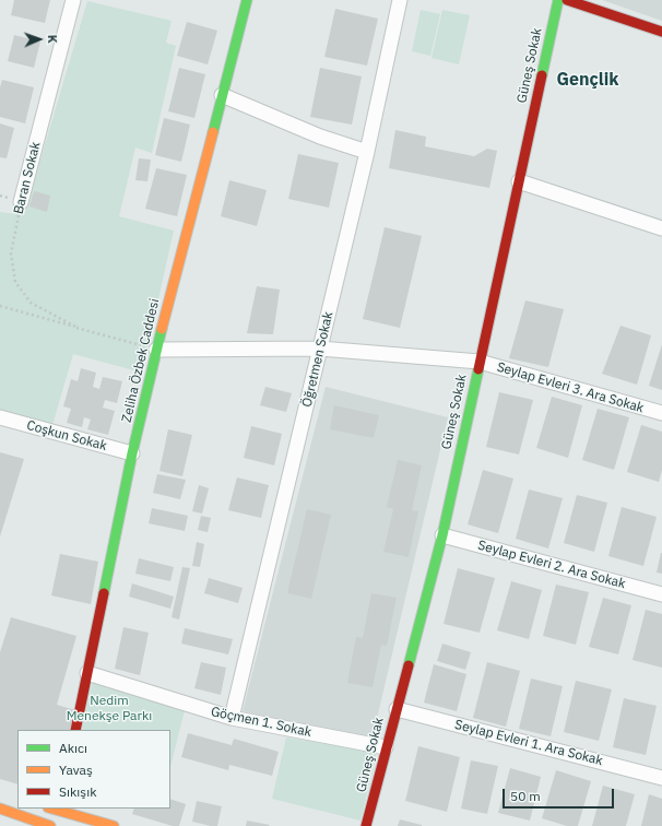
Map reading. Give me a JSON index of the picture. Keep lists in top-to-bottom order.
{
  "streets": {
    "street": [
      "Güneş Sokak",
      "Baran Sokak",
      "Öğretmen Sokak",
      "Zeliha Özbek Caddesi",
      "Seylap Evleri 3. Ara Sokak",
      "Coşkun Sokak",
      "Seylap Evleri 2. Ara Sokak",
      "Göçmen 1. Sokak",
      "Seylap Evleri 1. Ara Sokak"
    ]
  },
  "crossings": [
    ["Güneş Sokak", "Seylap Evleri 3. Ara Sokak"],
    ["Güneş Sokak", "Seylap Evleri 2. Ara Sokak"],
    ["Güneş Sokak", "Göçmen 1. Sokak"],
    ["Güneş Sokak", "Seylap Evleri 1. Ara Sokak"],
    ["Öğretmen Sokak", "Seylap Evleri 3. Ara Sokak"],
    ["Öğretmen Sokak", "Göçmen 1. Sokak"],
    ["Zeliha Özbek Caddesi", "Seylap Evleri 3. Ara Sokak"],
    ["Zeliha Özbek Caddesi", "Coşkun Sokak"],
    ["Zeliha Özbek Caddesi", "Göçmen 1. Sokak"]
  ],
  "districts": ["Gençlik"],
  "parks": ["Nedim Menekşe Parkı"],
  "legend": ["Akıcı", "Yavaş", "Sıkışık"],
  "scale_bar": "50 m",
  "north": "right"
}
